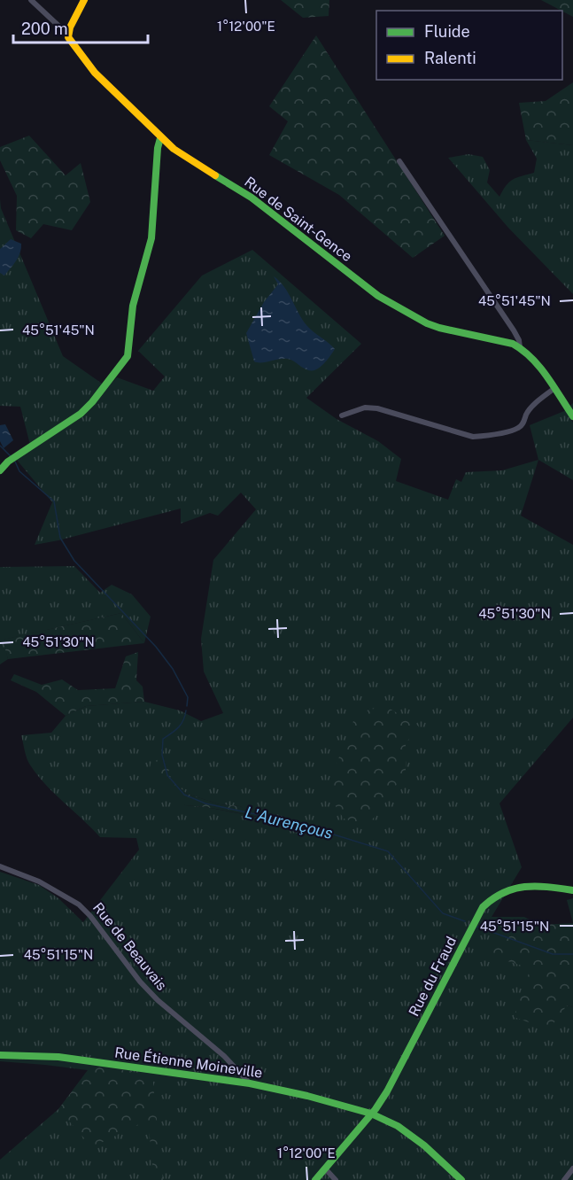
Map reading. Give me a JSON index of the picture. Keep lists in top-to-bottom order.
{
  "streets": {
    "street": [
      "Rue de Saint-Gence",
      "Rue de Beauvais",
      "Rue du Fraud",
      "Rue Étienne Moineville"
    ]
  },
  "crossings": [
    ["Rue de Beauvais", "Rue Étienne Moineville"],
    ["Rue du Fraud", "Rue Étienne Moineville"]
  ],
  "water": ["L'Aurençous"],
  "legend": ["Fluide", "Ralenti"],
  "scale_bar": "200 m",
  "coordinates": [
    "1°12'00\"E",
    "45°51'45\"N",
    "45°51'30\"N",
    "45°51'15\"N"
  ]
}
